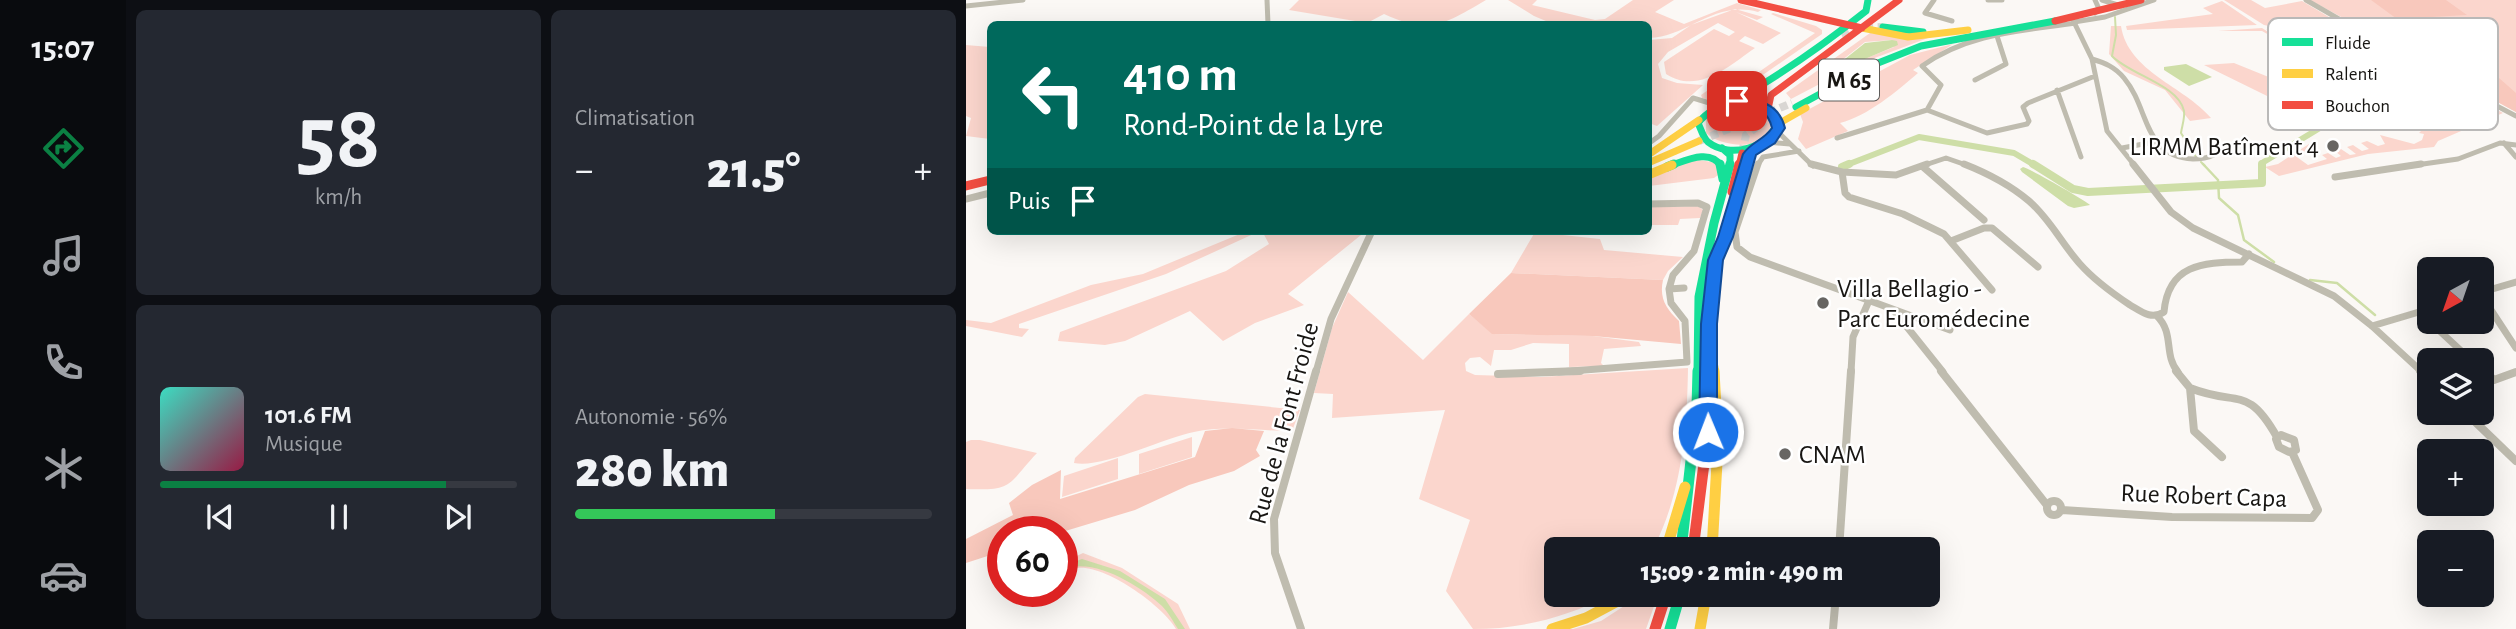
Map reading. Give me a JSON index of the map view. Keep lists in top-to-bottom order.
{
  "streets": {
    "main road": ["M 65"],
    "street": ["Rue de la Font Froide", "Rue Robert Capa"]
  },
  "places": ["LIRMM Batîment 4", "Villa Bellagio - Parc Euromédecine", "CNAM"],
  "legend": ["Fluide", "Ralenti", "Bouchon"],
  "north": "bottom left",
  "page": {
    "tabs": "15:07",
    "tile": [
      ["58", "km/h"],
      "Climatisation",
      ["Autonomie · 56%", "280 km"]
    ],
    "turn": ["410 m", "Rond-Point de la Lyre"],
    "heat": ["−", "21.5°", "+"],
    "then": "Puis",
    "map_buttons": ["+", "−"],
    "song": ["101.6 FM", "Musique"],
    "limit": "60",
    "trip": "15:09 · 2 min · 490 m"
  }
}
